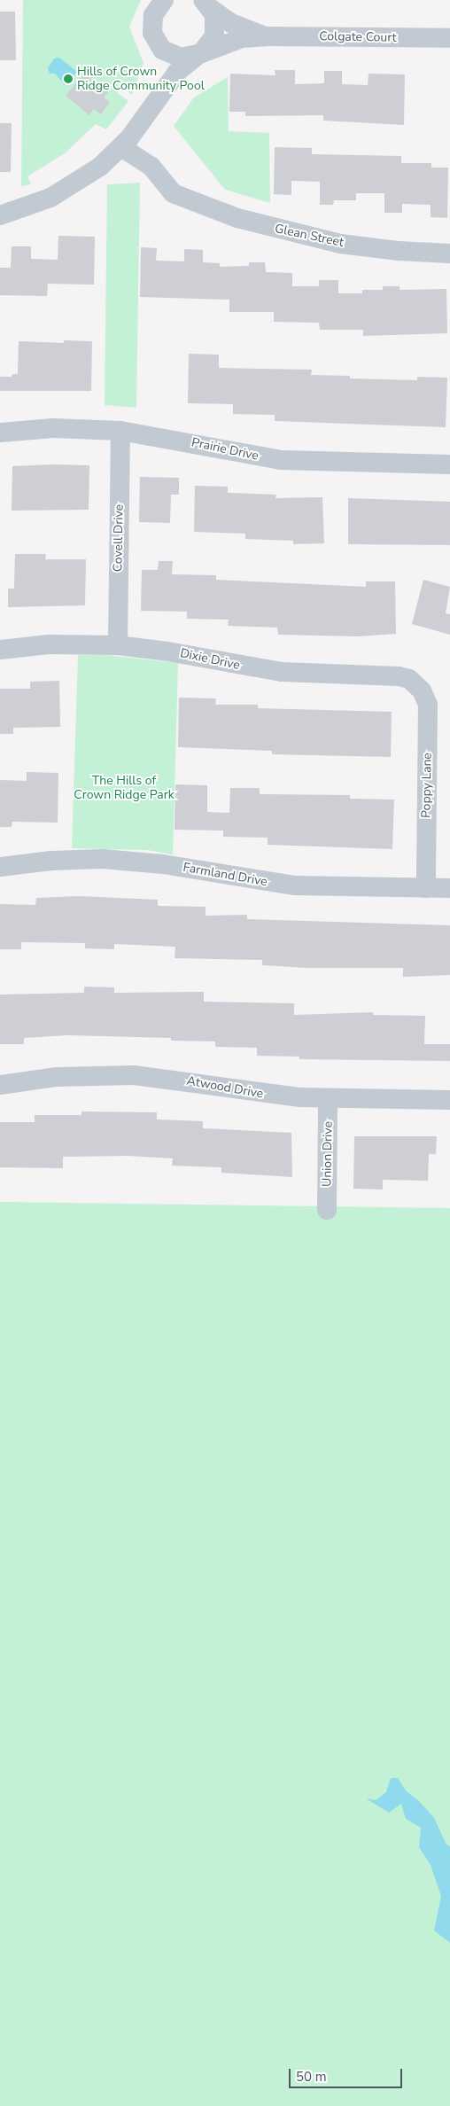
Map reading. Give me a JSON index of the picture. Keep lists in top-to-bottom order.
{
  "streets": {
    "street": [
      "Colgate Court",
      "Glean Street",
      "Prairie Drive",
      "Covell Drive",
      "Dixie Drive",
      "Poppy Lane",
      "Farmland Drive",
      "Atwood Drive",
      "Union Drive"
    ]
  },
  "crossings": [
    ["Prairie Drive", "Covell Drive"],
    ["Covell Drive", "Dixie Drive"],
    ["Dixie Drive", "Poppy Lane"],
    ["Poppy Lane", "Farmland Drive"],
    ["Atwood Drive", "Union Drive"]
  ],
  "parks": ["The Hills of Crown Ridge Park"],
  "places": ["Hills of Crown Ridge Community Pool"],
  "scale_bar": "50 m"
}
